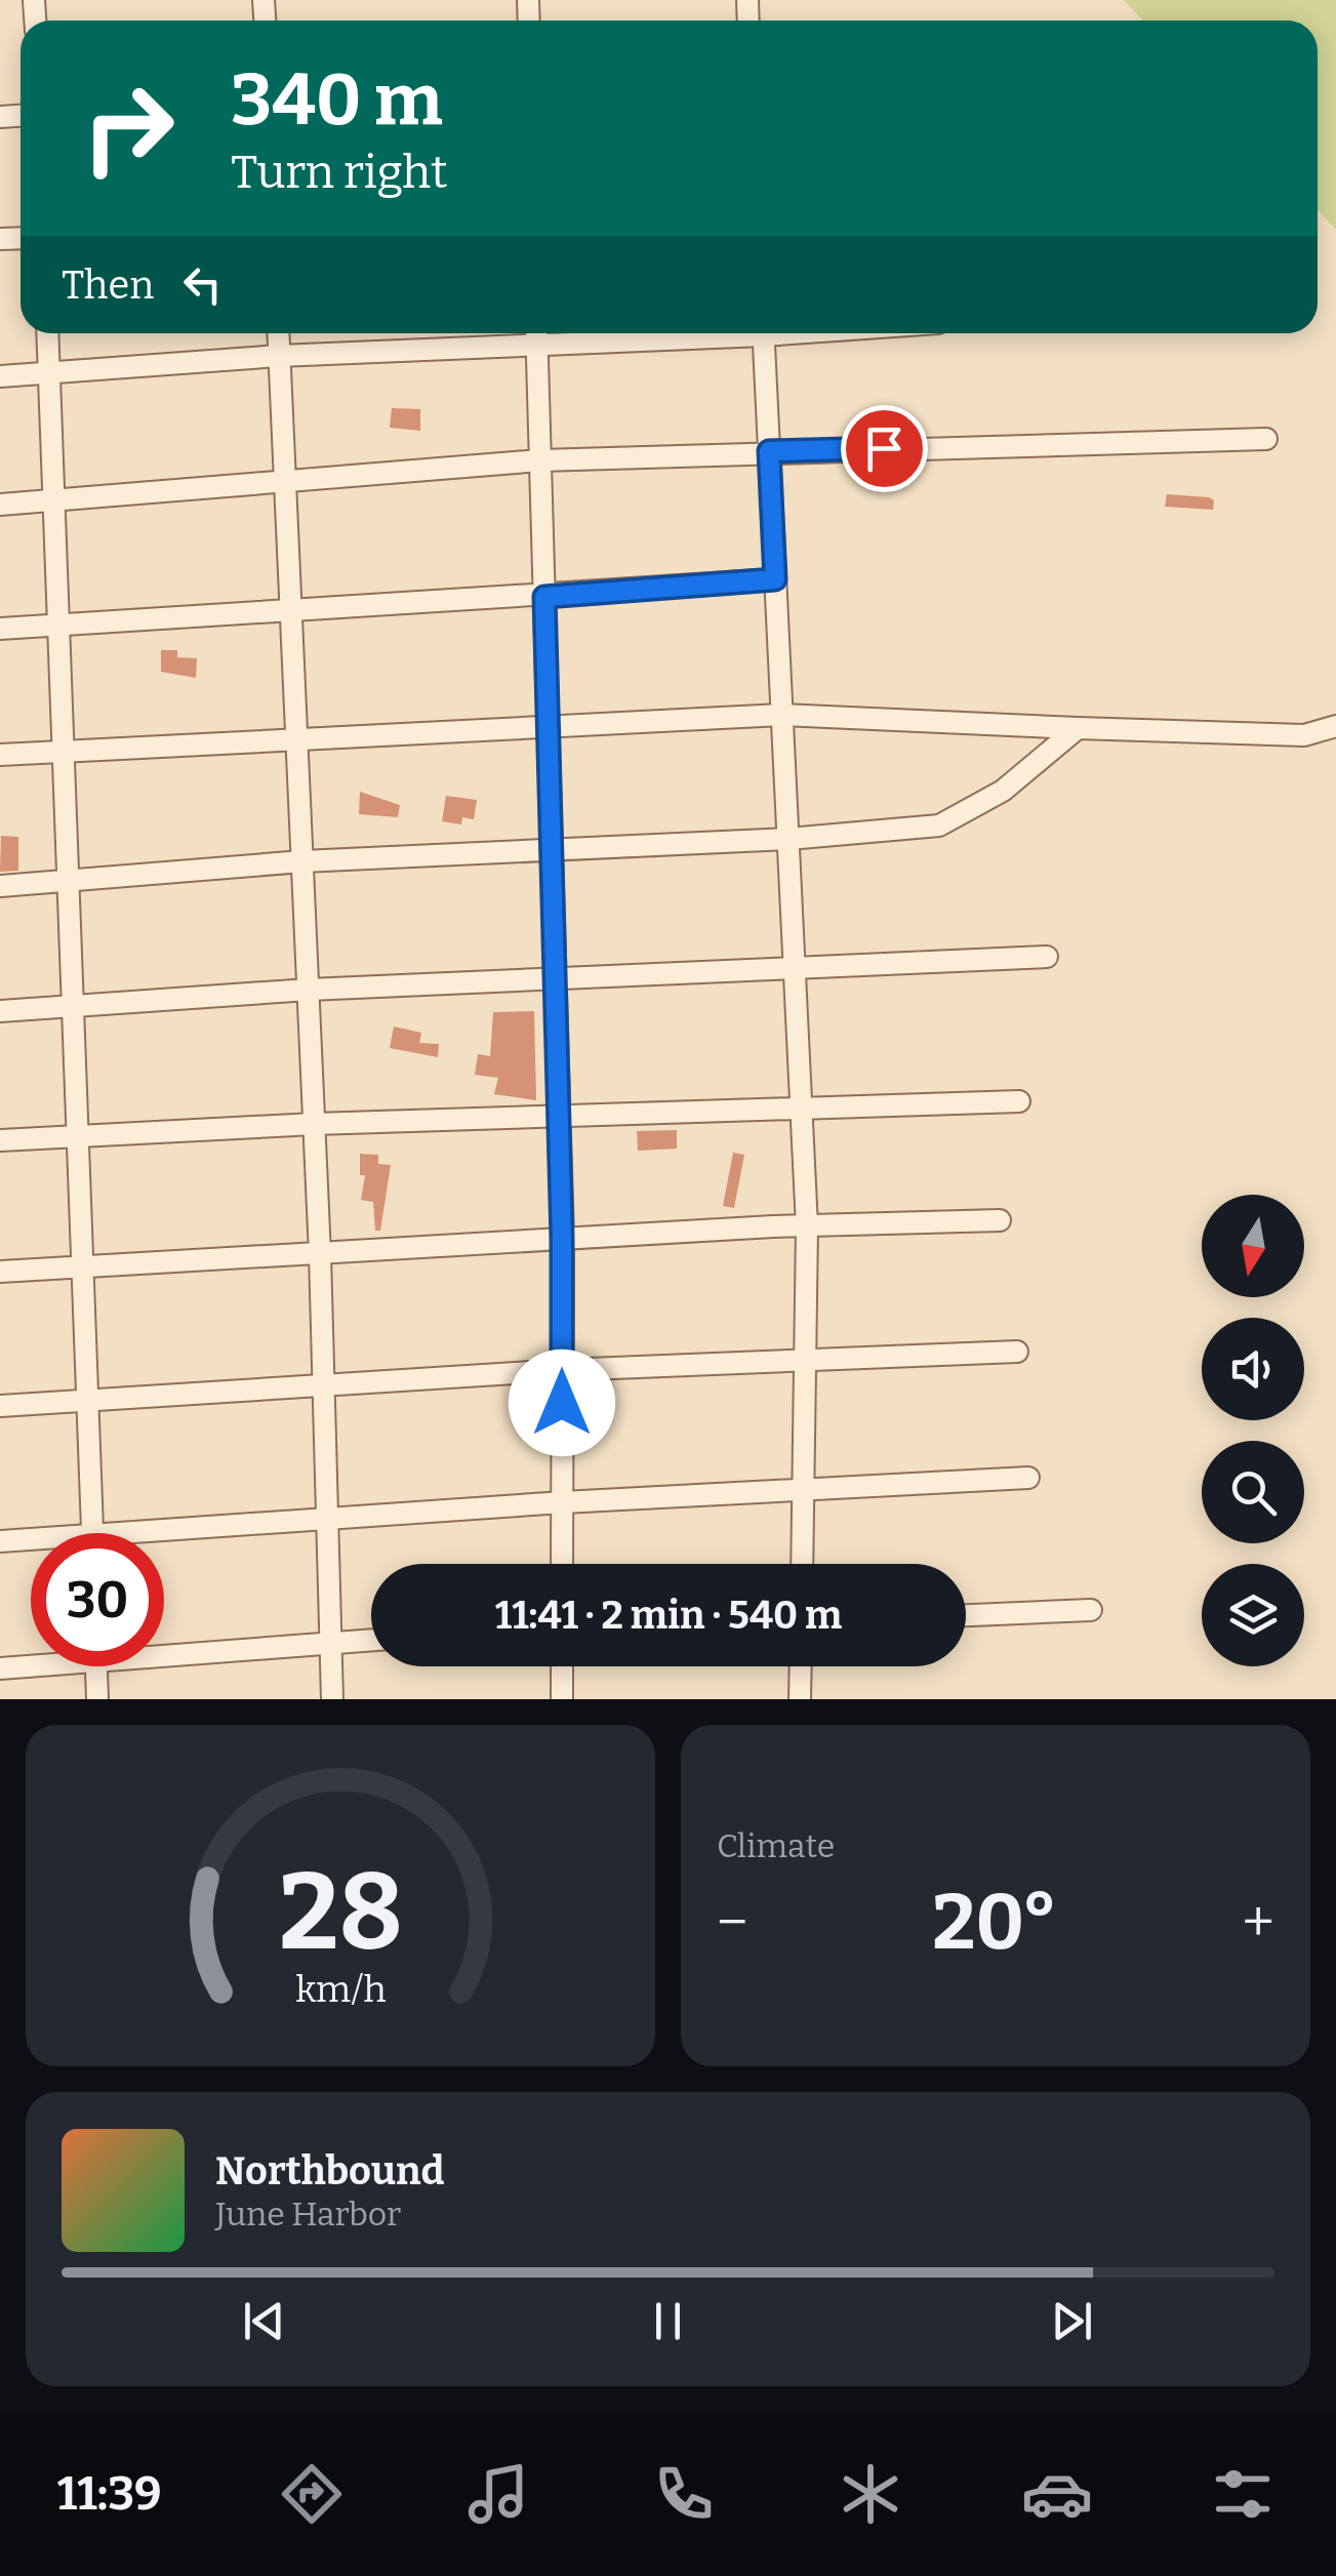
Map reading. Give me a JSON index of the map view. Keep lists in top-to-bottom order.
{
  "north": "bottom",
  "page": {
    "turn": ["340 m", "Turn right"],
    "then": "Then",
    "limit": "30",
    "trip": "11:41 · 2 min · 540 m",
    "tile": "Climate",
    "heat": ["−", "20°", "+"],
    "song": ["Northbound", "June Harbor"],
    "tabs": "11:39",
    "gauge": ["28", "km/h"]
  }
}
